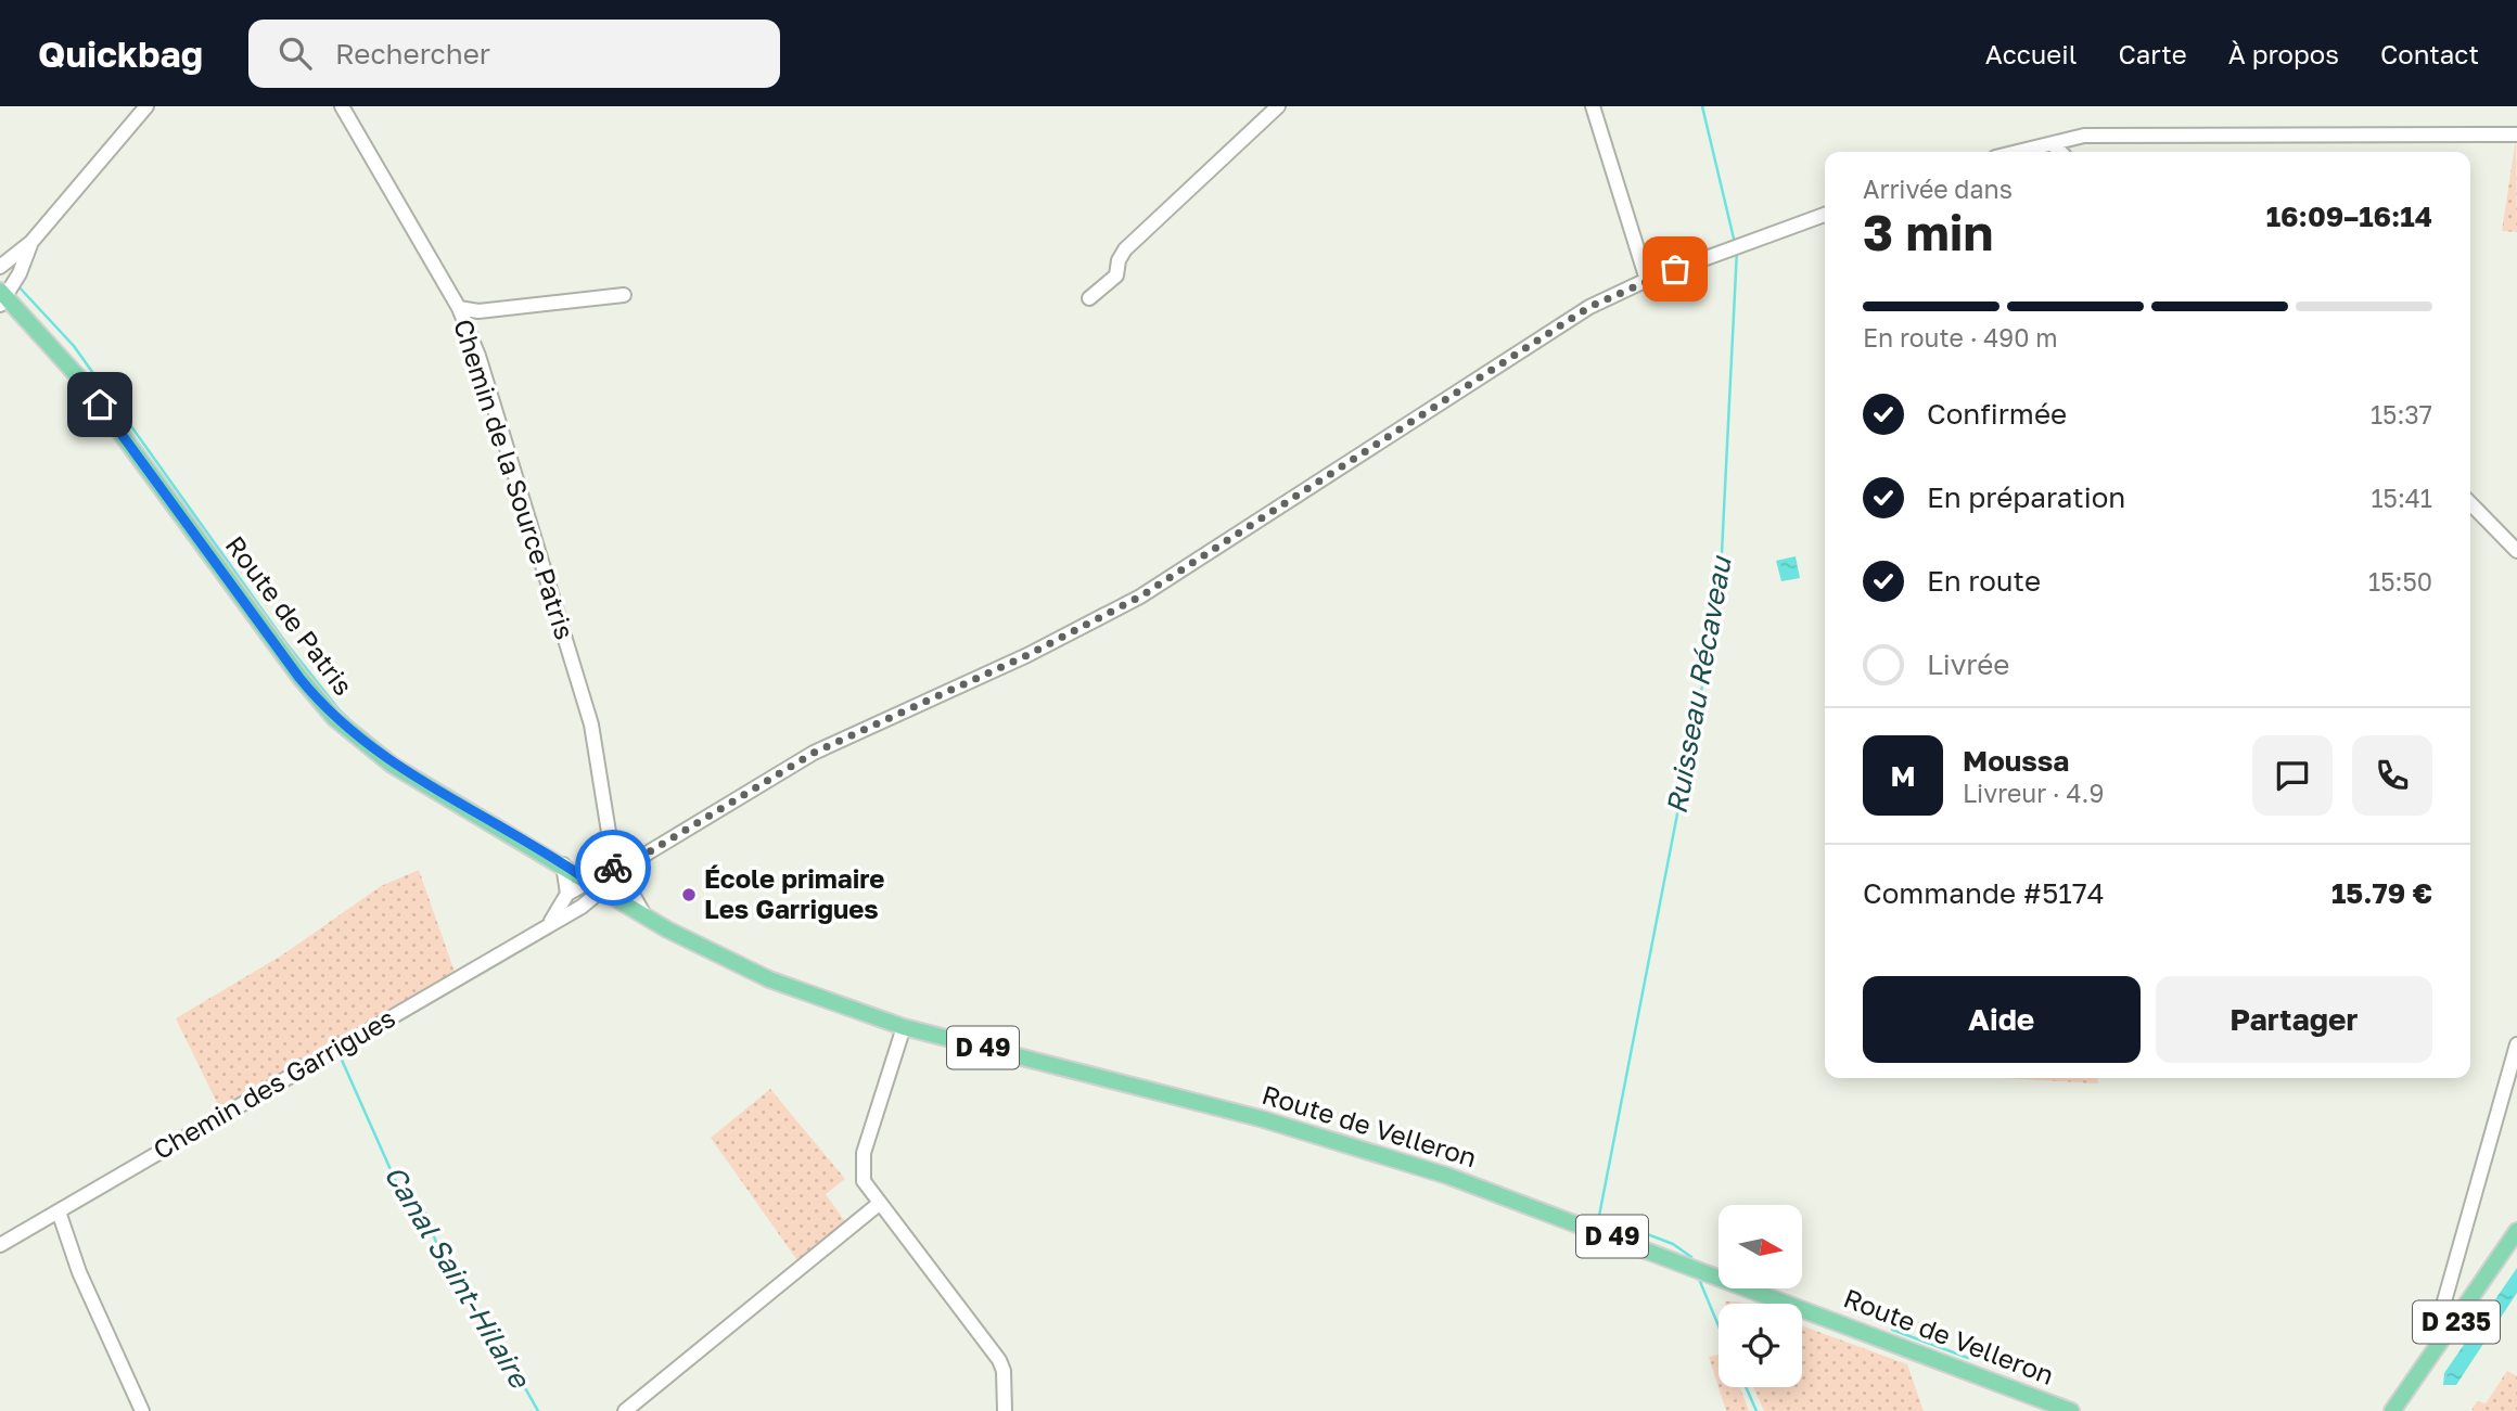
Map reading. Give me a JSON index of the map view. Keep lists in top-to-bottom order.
{
  "streets": {
    "main road": [
      "Route de Patris",
      "D 49",
      "Route de Velleron",
      "D 235"
    ],
    "street": ["Chemin de la Source Patris", "Chemin des Garrigues"]
  },
  "crossings": [
    ["Chemin de la Source Patris", "Chemin des Garrigues"],
    ["Route de Patris", "Chemin des Garrigues"],
    ["Route de Patris", "Route de Velleron"]
  ],
  "water": ["Ruisseau Récaveau", "Canal Saint-Hilaire"],
  "places": ["École primaire Les Garrigues"],
  "north": "right",
  "page": {
    "header": "Quickbag",
    "search": "Rechercher",
    "nav": [
      "Accueil",
      "Carte",
      "À propos",
      "Contact"
    ],
    "heading": ["3 min", "Arrivée dans", "16:09–16:14"],
    "panel": [
      "Moussa",
      "Livreur · 4.9",
      "Commande #5174",
      "15.79 €"
    ],
    "bar": "En route · 490 m",
    "list": [
      ["Confirmée", "15:37"],
      ["En préparation", "15:41"],
      ["En route", "15:50"],
      "Livrée"
    ],
    "round": "M",
    "buttons": ["Aide", "Partager"]
  }
}
